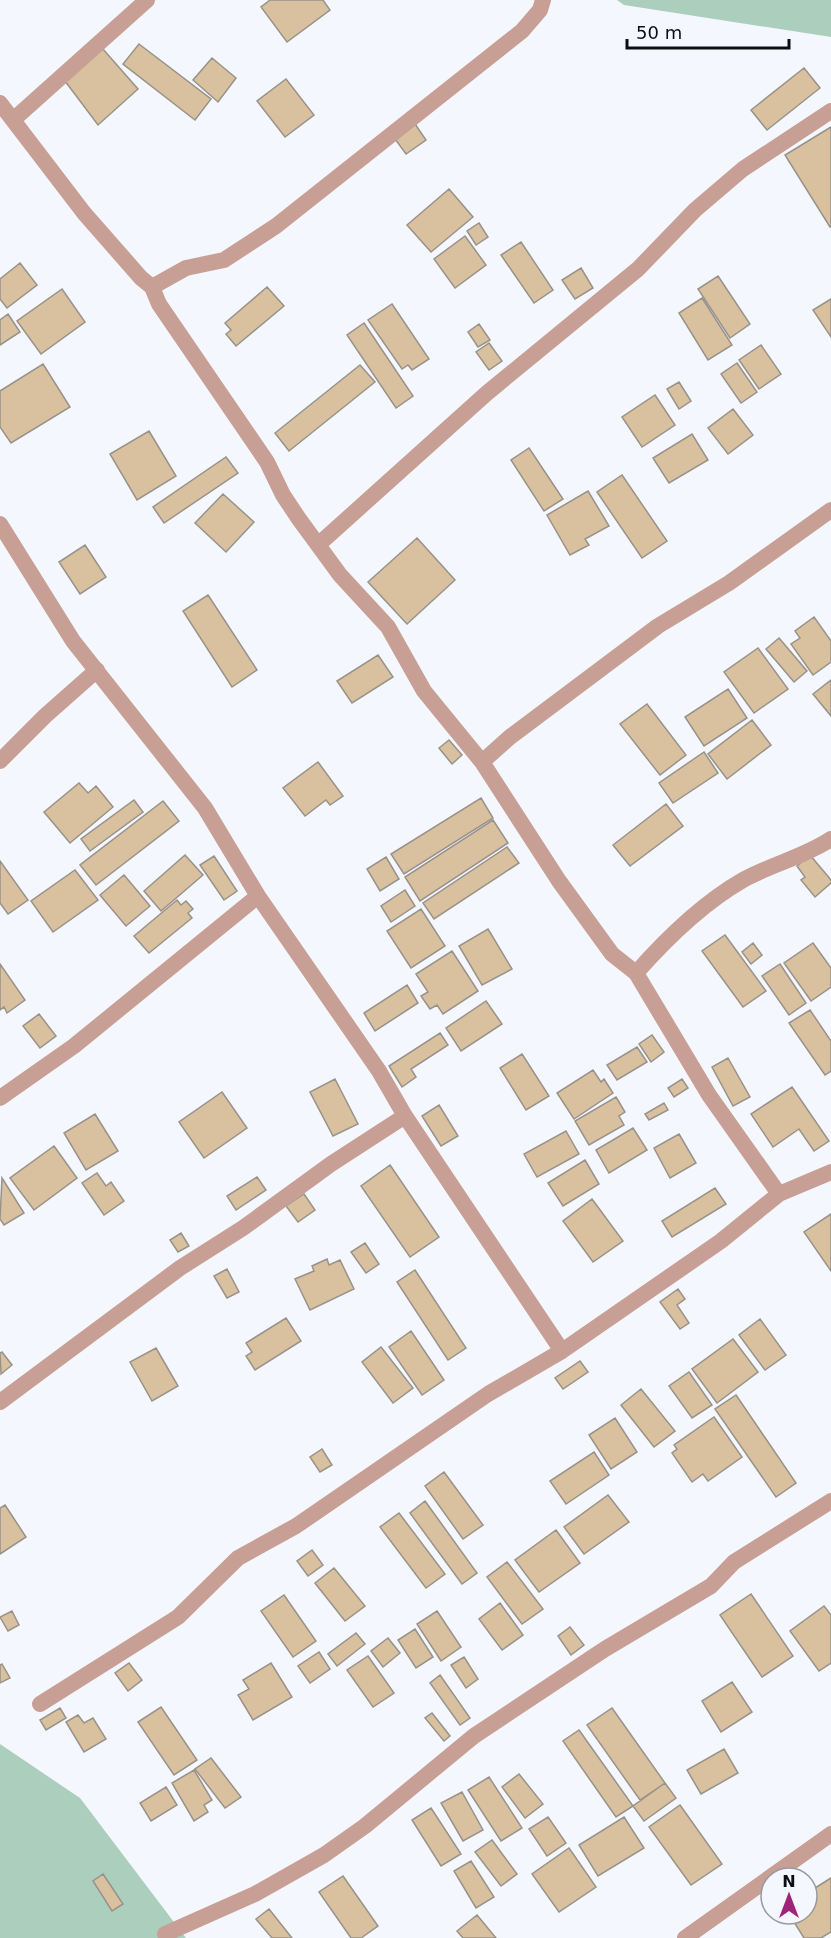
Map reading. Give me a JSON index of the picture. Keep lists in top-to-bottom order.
{
  "scale_bar": "50 m",
  "north": "top"
}
